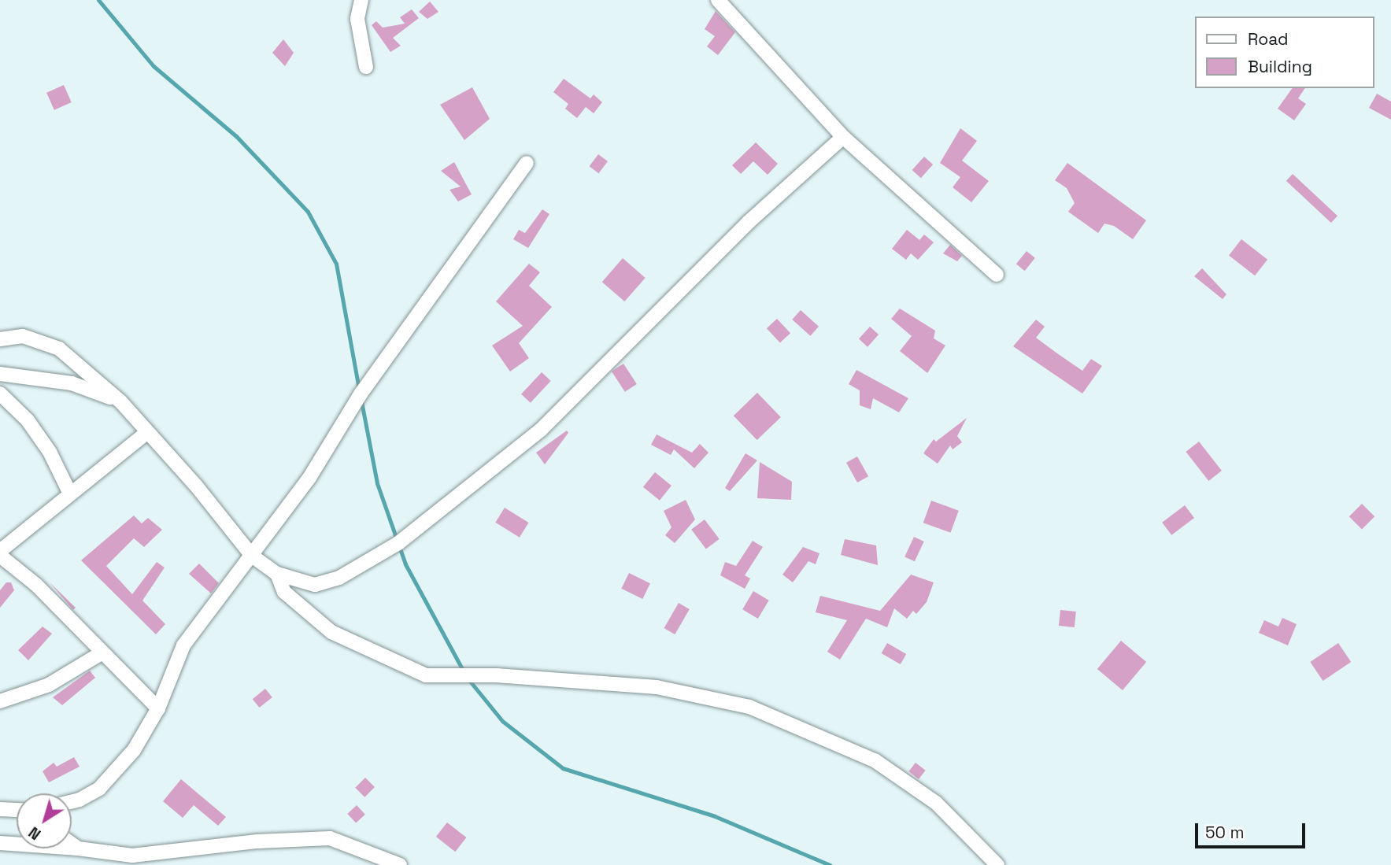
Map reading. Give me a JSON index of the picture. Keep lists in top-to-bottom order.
{
  "legend": ["Road", "Building"],
  "scale_bar": "50 m",
  "north": "bottom left"
}
